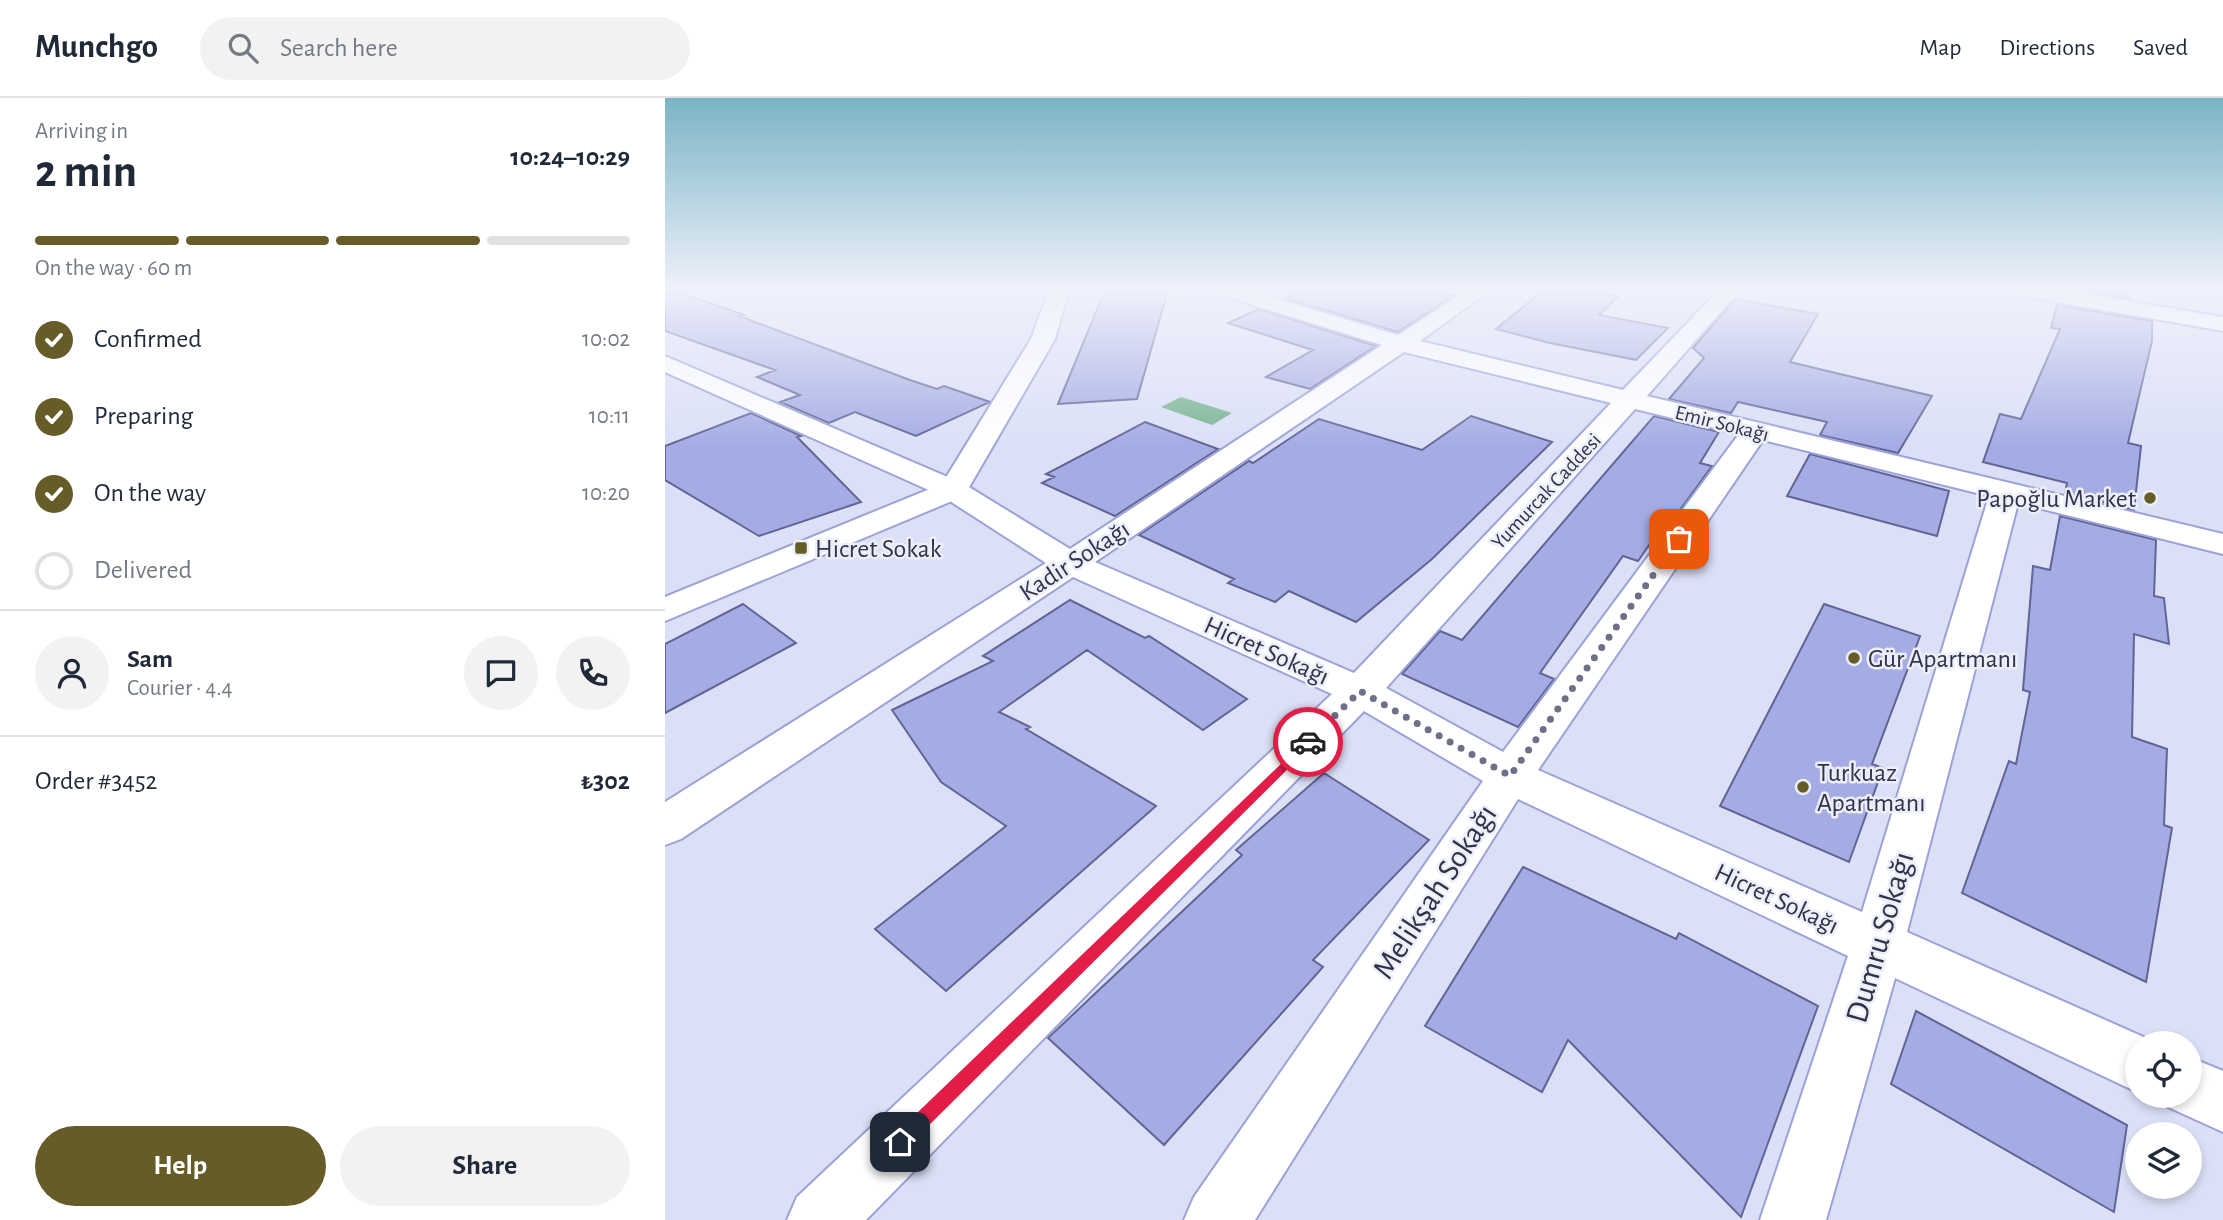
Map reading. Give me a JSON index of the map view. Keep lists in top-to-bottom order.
{
  "streets": {
    "street": [
      "Emir Sokağı",
      "Yumurcak Caddesi",
      "Kadir Sokağı",
      "Hicret Sokağı",
      "Melikşah Sokağı",
      "Dumru Sokağı"
    ]
  },
  "crossings": [
    ["Emir Sokağı", "Yumurcak Caddesi"],
    ["Emir Sokağı", "Kadir Sokağı"],
    ["Emir Sokağı", "Melikşah Sokağı"],
    ["Emir Sokağı", "Dumru Sokağı"],
    ["Yumurcak Caddesi", "Hicret Sokağı"],
    ["Kadir Sokağı", "Hicret Sokağı"],
    ["Hicret Sokağı", "Melikşah Sokağı"],
    ["Hicret Sokağı", "Dumru Sokağı"]
  ],
  "places": {
    "other": ["Papoğlu Market", "Gür Apartmanı", "Turkuaz Apartmanı"],
    "transit": ["Hicret Sokak"]
  },
  "page": {
    "header": "Munchgo",
    "search": "Search here",
    "nav": ["Map", "Directions", "Saved"],
    "heading": ["2 min", "Arriving in", "10:24–10:29"],
    "panel": [
      "Sam",
      "Courier · 4.4",
      "Order #3452",
      "₺302"
    ],
    "bar": "On the way · 60 m",
    "list": [
      ["Confirmed", "10:02"],
      ["Preparing", "10:11"],
      ["On the way", "10:20"],
      "Delivered"
    ],
    "buttons": ["Help", "Share"]
  }
}
